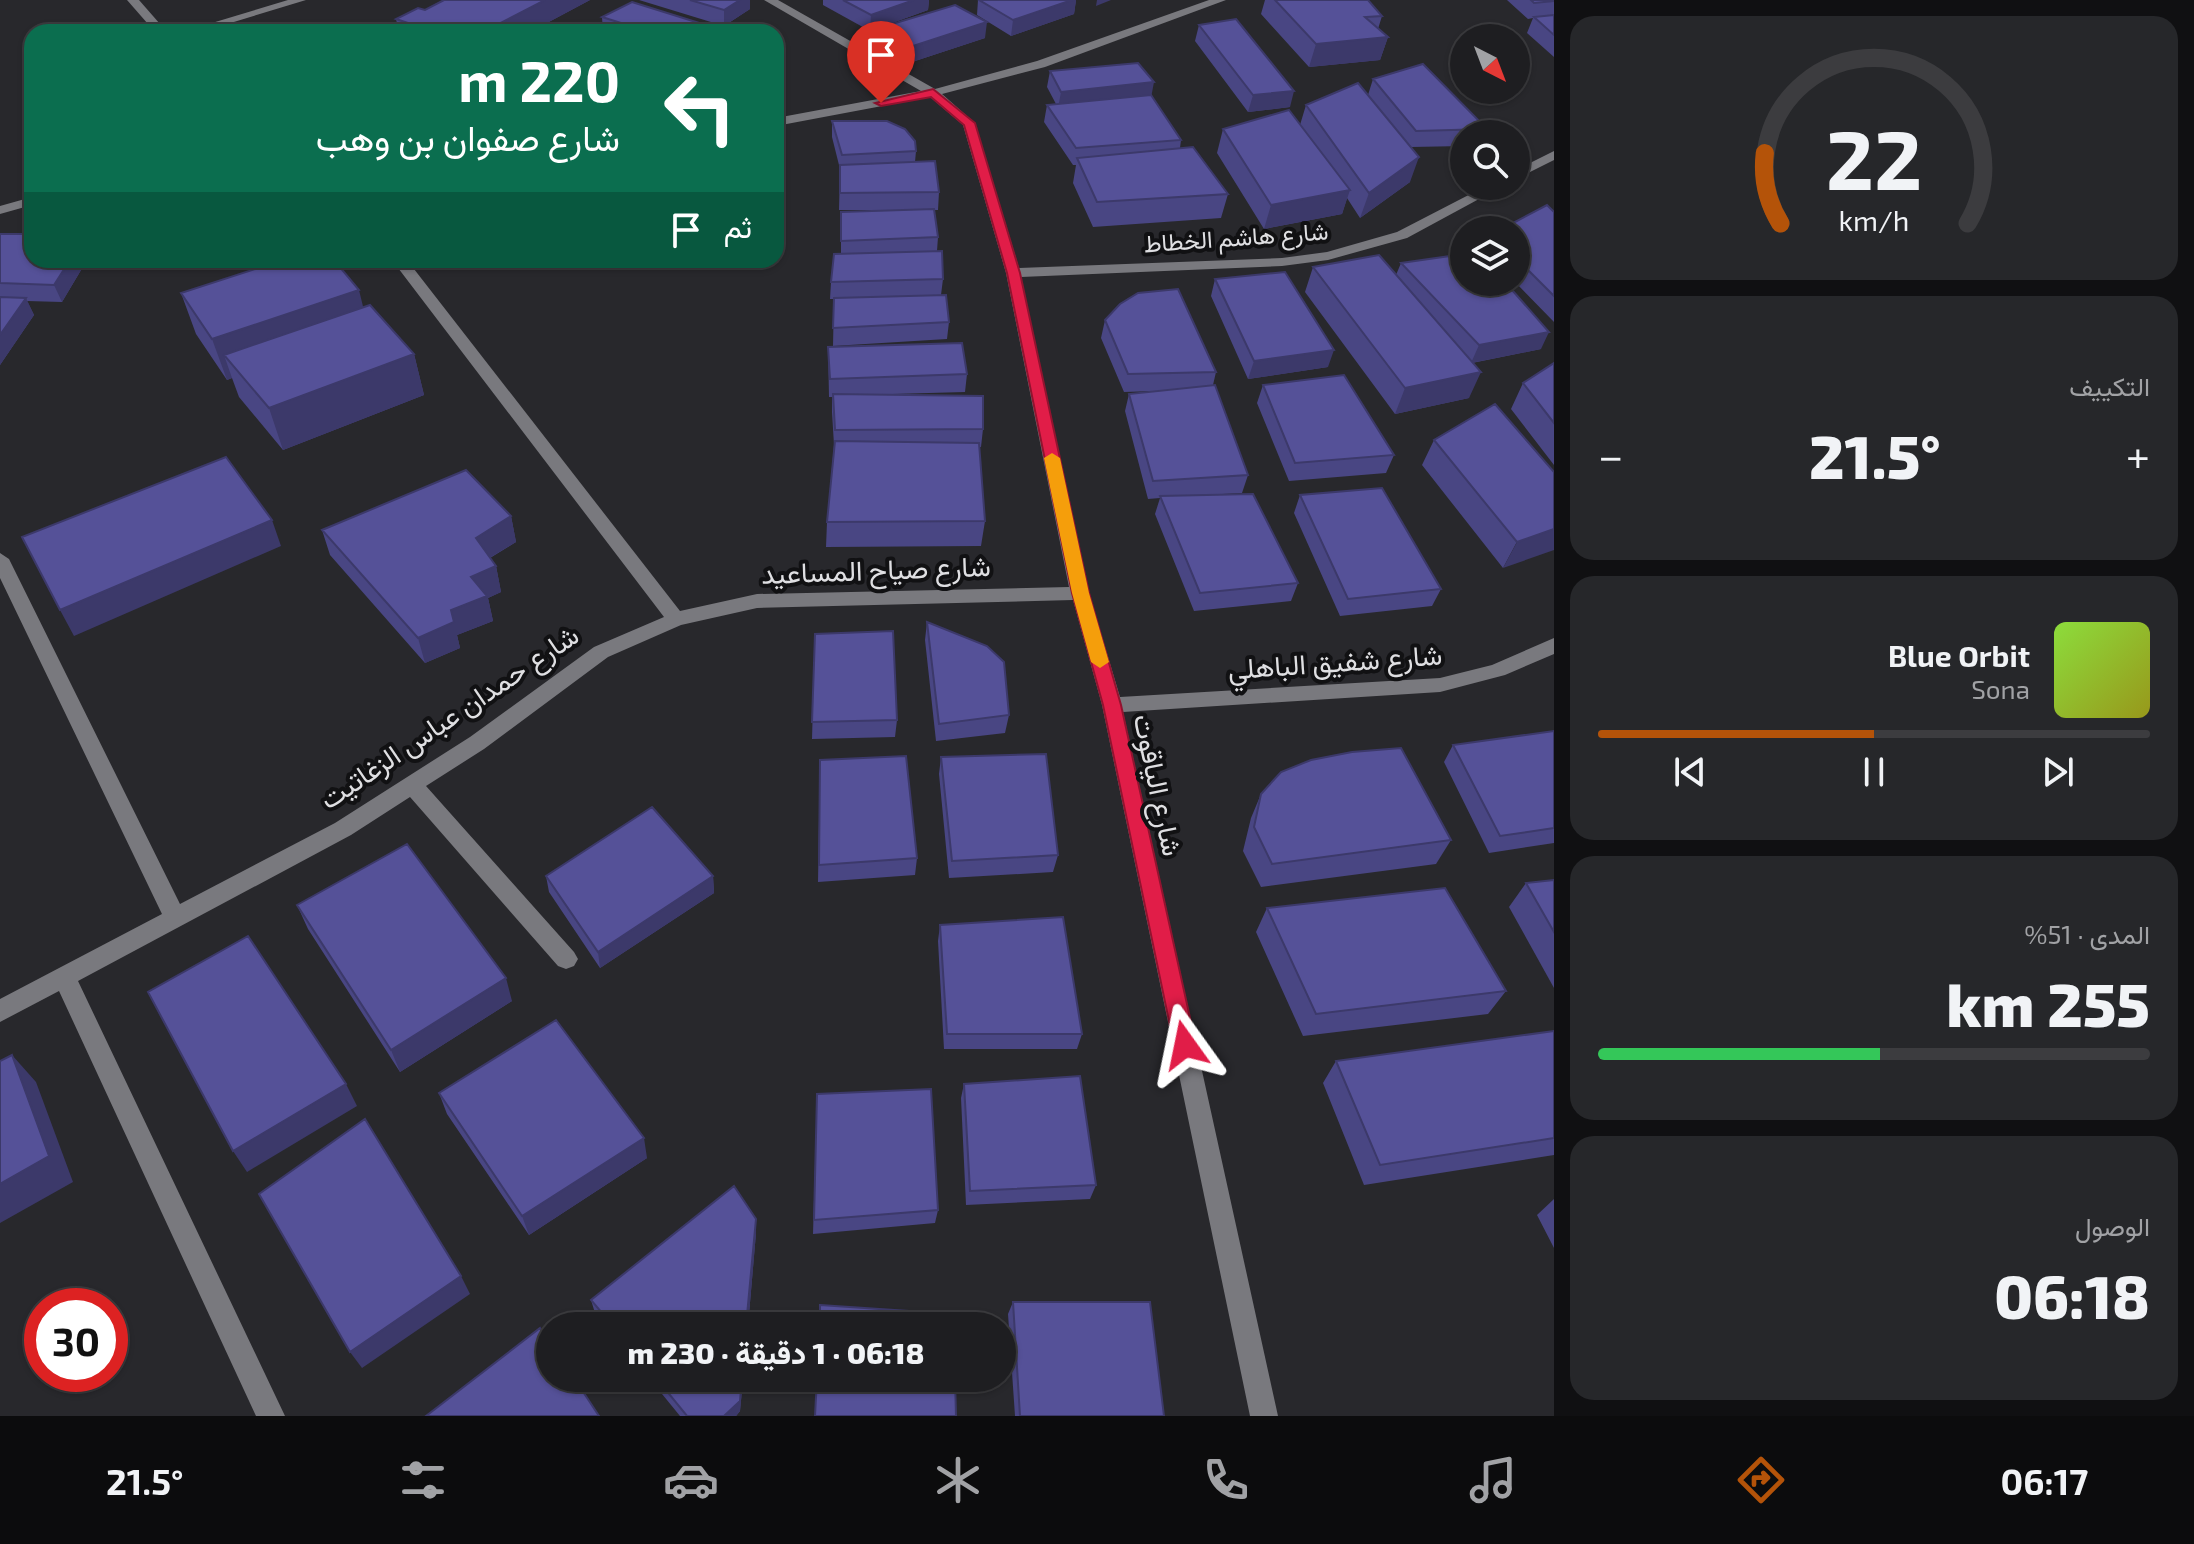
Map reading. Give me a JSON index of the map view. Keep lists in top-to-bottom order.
{
  "streets": {
    "street": [
      "شارع هاشم الخطاط",
      "شارع صياح المساعيد",
      "شارع شفيق الباهلي",
      "شارع حمدان عباس الزغاتيت",
      "شارع الياقوت"
    ]
  },
  "crossings": [
    ["شارع هاشم الخطاط", "شارع الياقوت"],
    ["شارع صياح المساعيد", "شارع حمدان عباس الزغاتيت"],
    ["شارع صياح المساعيد", "شارع الياقوت"],
    ["شارع شفيق الباهلي", "شارع الياقوت"]
  ],
  "north": "bottom right",
  "page": {
    "turn": ["220 m", "شارع صفوان بن وهب"],
    "then": "ثم",
    "tile": [
      "التكييف",
      ["المدى · 51%", "255 km"],
      ["الوصول", "06:18"]
    ],
    "heat": ["−", "21.5°", "+"],
    "song": ["Blue Orbit", "Sona"],
    "limit": "30",
    "trip": "06:18 · 1 دقيقة · 230 m",
    "tabs": ["06:17", "21.5°"],
    "gauge": ["22", "km/h"]
  }
}
